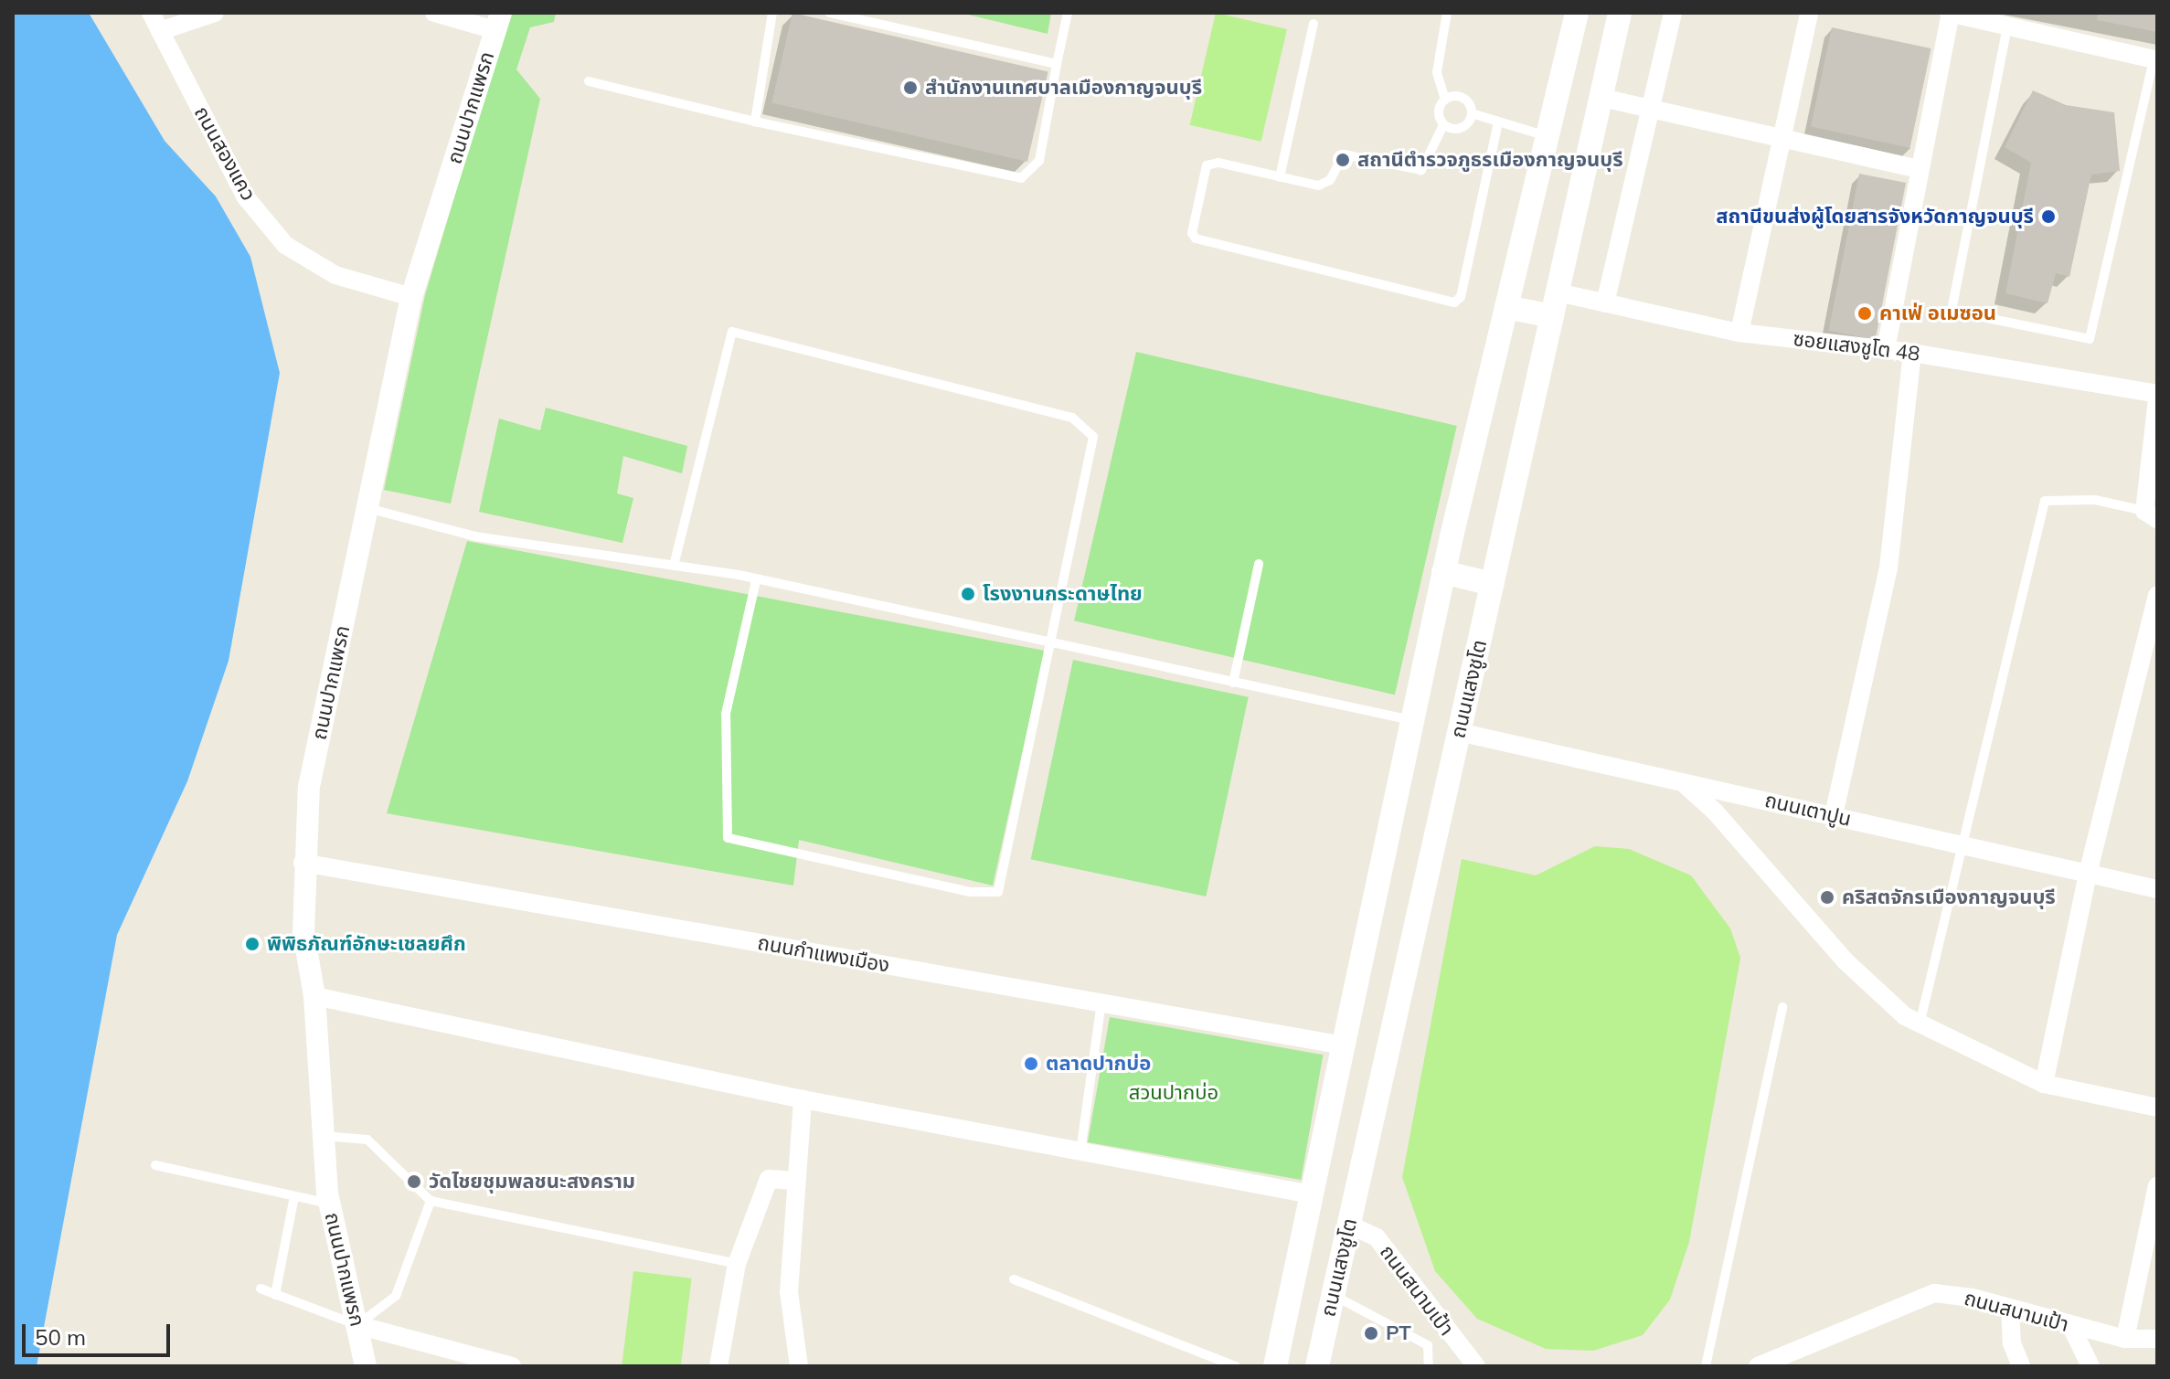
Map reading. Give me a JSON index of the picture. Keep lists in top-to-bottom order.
{
  "streets": {
    "main road": ["ถนนแสงชูโต"],
    "street": [
      "ถนนปากแพรก",
      "ถนนสองแคว",
      "ซอยแสงชูโต 48",
      "ถนนเตาปูน",
      "ถนนกำแพงเมือง",
      "ถนนสนามเป้า"
    ]
  },
  "crossings": [
    ["ถนนปากแพรก", "ถนนสองแคว"],
    ["ถนนปากแพรก", "ถนนกำแพงเมือง"],
    ["ซอยแสงชูโต 48", "ถนนแสงชูโต"],
    ["ถนนแสงชูโต", "ถนนเตาปูน"],
    ["ถนนแสงชูโต", "ถนนกำแพงเมือง"],
    ["ถนนแสงชูโต", "ถนนสนามเป้า"]
  ],
  "parks": ["สวนปากบ่อ"],
  "places": [
    "สำนักงานเทศบาลเมืองกาญจนบุรี",
    "สถานีตำรวจภูธรเมืองกาญจนบุรี",
    "สถานีขนส่งผู้โดยสารจังหวัดกาญจนบุรี",
    "คาเฟ่ อเมซอน",
    "โรงงานกระดาษไทย",
    "คริสตจักรเมืองกาญจนบุรี",
    "พิพิธภัณฑ์อักษะเชลยศึก",
    "ตลาดปากบ่อ",
    "วัดไชยชุมพลชนะสงคราม",
    "PT"
  ],
  "scale_bar": "50 m"
}
